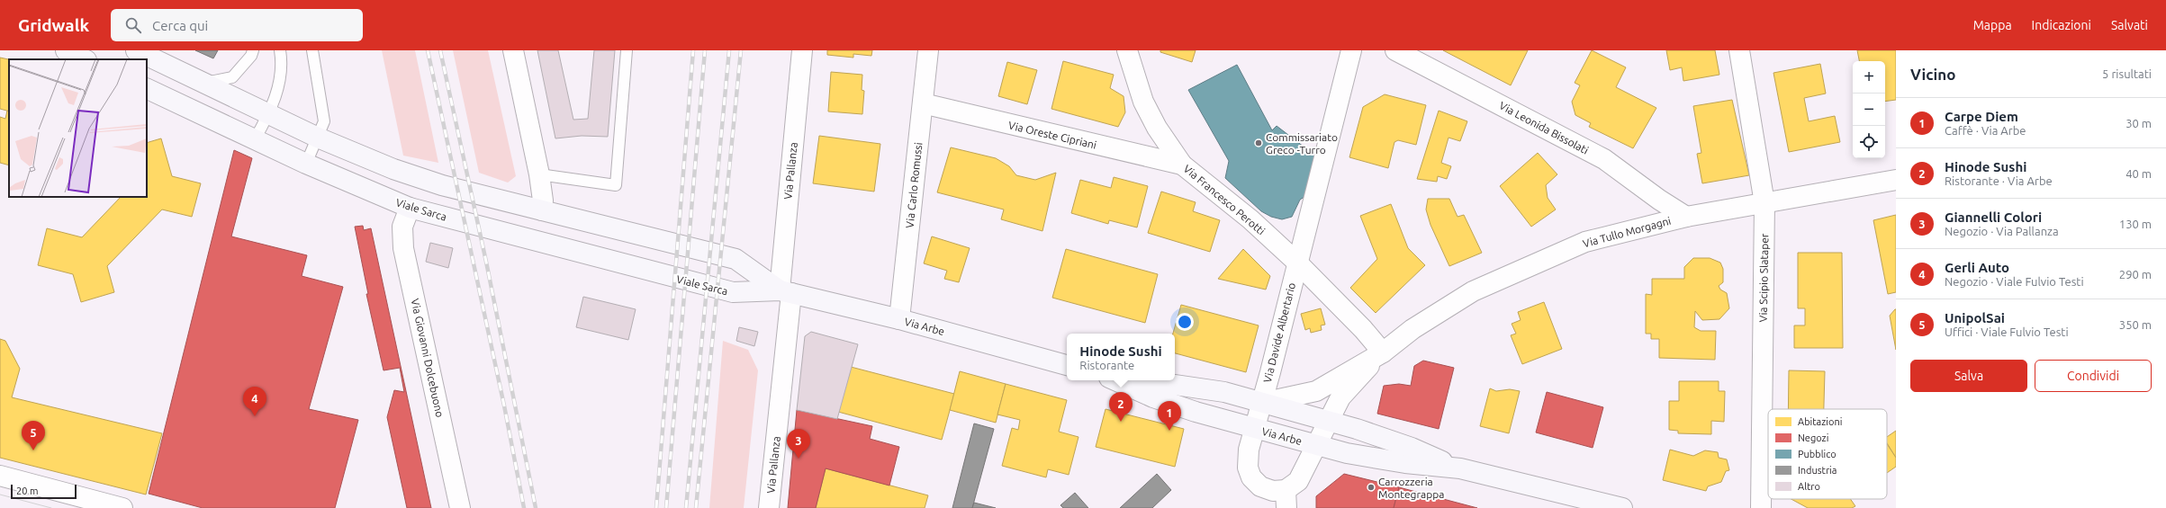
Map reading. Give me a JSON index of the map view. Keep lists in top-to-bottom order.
{
  "streets": {
    "street": [
      "Via Leonida Bissolati",
      "Via Oreste Cipriani",
      "Via Pallanza",
      "Via Carlo Romussi",
      "Via Francesco Perotti",
      "Viale Sarca",
      "Via Tullo Morgagni",
      "Via Scipio Slataper",
      "Via Arbe",
      "Via Davide Albertario",
      "Via Giovanni Dolcebuono"
    ]
  },
  "crossings": [
    ["Via Leonida Bissolati", "Via Tullo Morgagni"],
    ["Via Oreste Cipriani", "Via Carlo Romussi"],
    ["Via Oreste Cipriani", "Via Francesco Perotti"],
    ["Via Pallanza", "Viale Sarca"],
    ["Via Pallanza", "Via Arbe"],
    ["Via Carlo Romussi", "Via Arbe"],
    ["Via Francesco Perotti", "Via Davide Albertario"],
    ["Viale Sarca", "Via Arbe"],
    ["Viale Sarca", "Via Giovanni Dolcebuono"],
    ["Via Tullo Morgagni", "Via Scipio Slataper"],
    ["Via Tullo Morgagni", "Via Arbe"],
    ["Via Tullo Morgagni", "Via Davide Albertario"],
    ["Via Arbe", "Via Davide Albertario"]
  ],
  "places": ["Commissariato Greco -Turro", "Carrozzeria Montegrappa"],
  "legend": [
    "Abitazioni",
    "Negozi",
    "Pubblico",
    "Industria",
    "Altro"
  ],
  "scale_bar": "20 m",
  "page": {
    "header": "Gridwalk",
    "search": "Cerca qui",
    "nav": ["Mappa", "Indicazioni", "Salvati"],
    "heading": ["Vicino", "5 risultati"],
    "map_buttons": ["+", "−"],
    "list": [
      {
        "mark": "1",
        "name": "Carpe Diem",
        "note": "Caffè · Via Arbe",
        "value": "30 m"
      },
      {
        "mark": "2",
        "name": "Hinode Sushi",
        "note": "Ristorante · Via Arbe",
        "value": "40 m"
      },
      {
        "mark": "3",
        "name": "Giannelli Colori",
        "note": "Negozio · Via Pallanza",
        "value": "130 m"
      },
      {
        "mark": "4",
        "name": "Gerli Auto",
        "note": "Negozio · Viale Fulvio Testi",
        "value": "290 m"
      },
      {
        "mark": "5",
        "name": "UnipolSai",
        "note": "Uffici · Viale Fulvio Testi",
        "value": "350 m"
      }
    ],
    "popup": ["Hinode Sushi", "Ristorante"],
    "buttons": ["Salva", "Condividi"],
    "pins": [
      "4",
      "2",
      "1",
      "5",
      "3"
    ],
    "scale": "20 m"
  }
}
